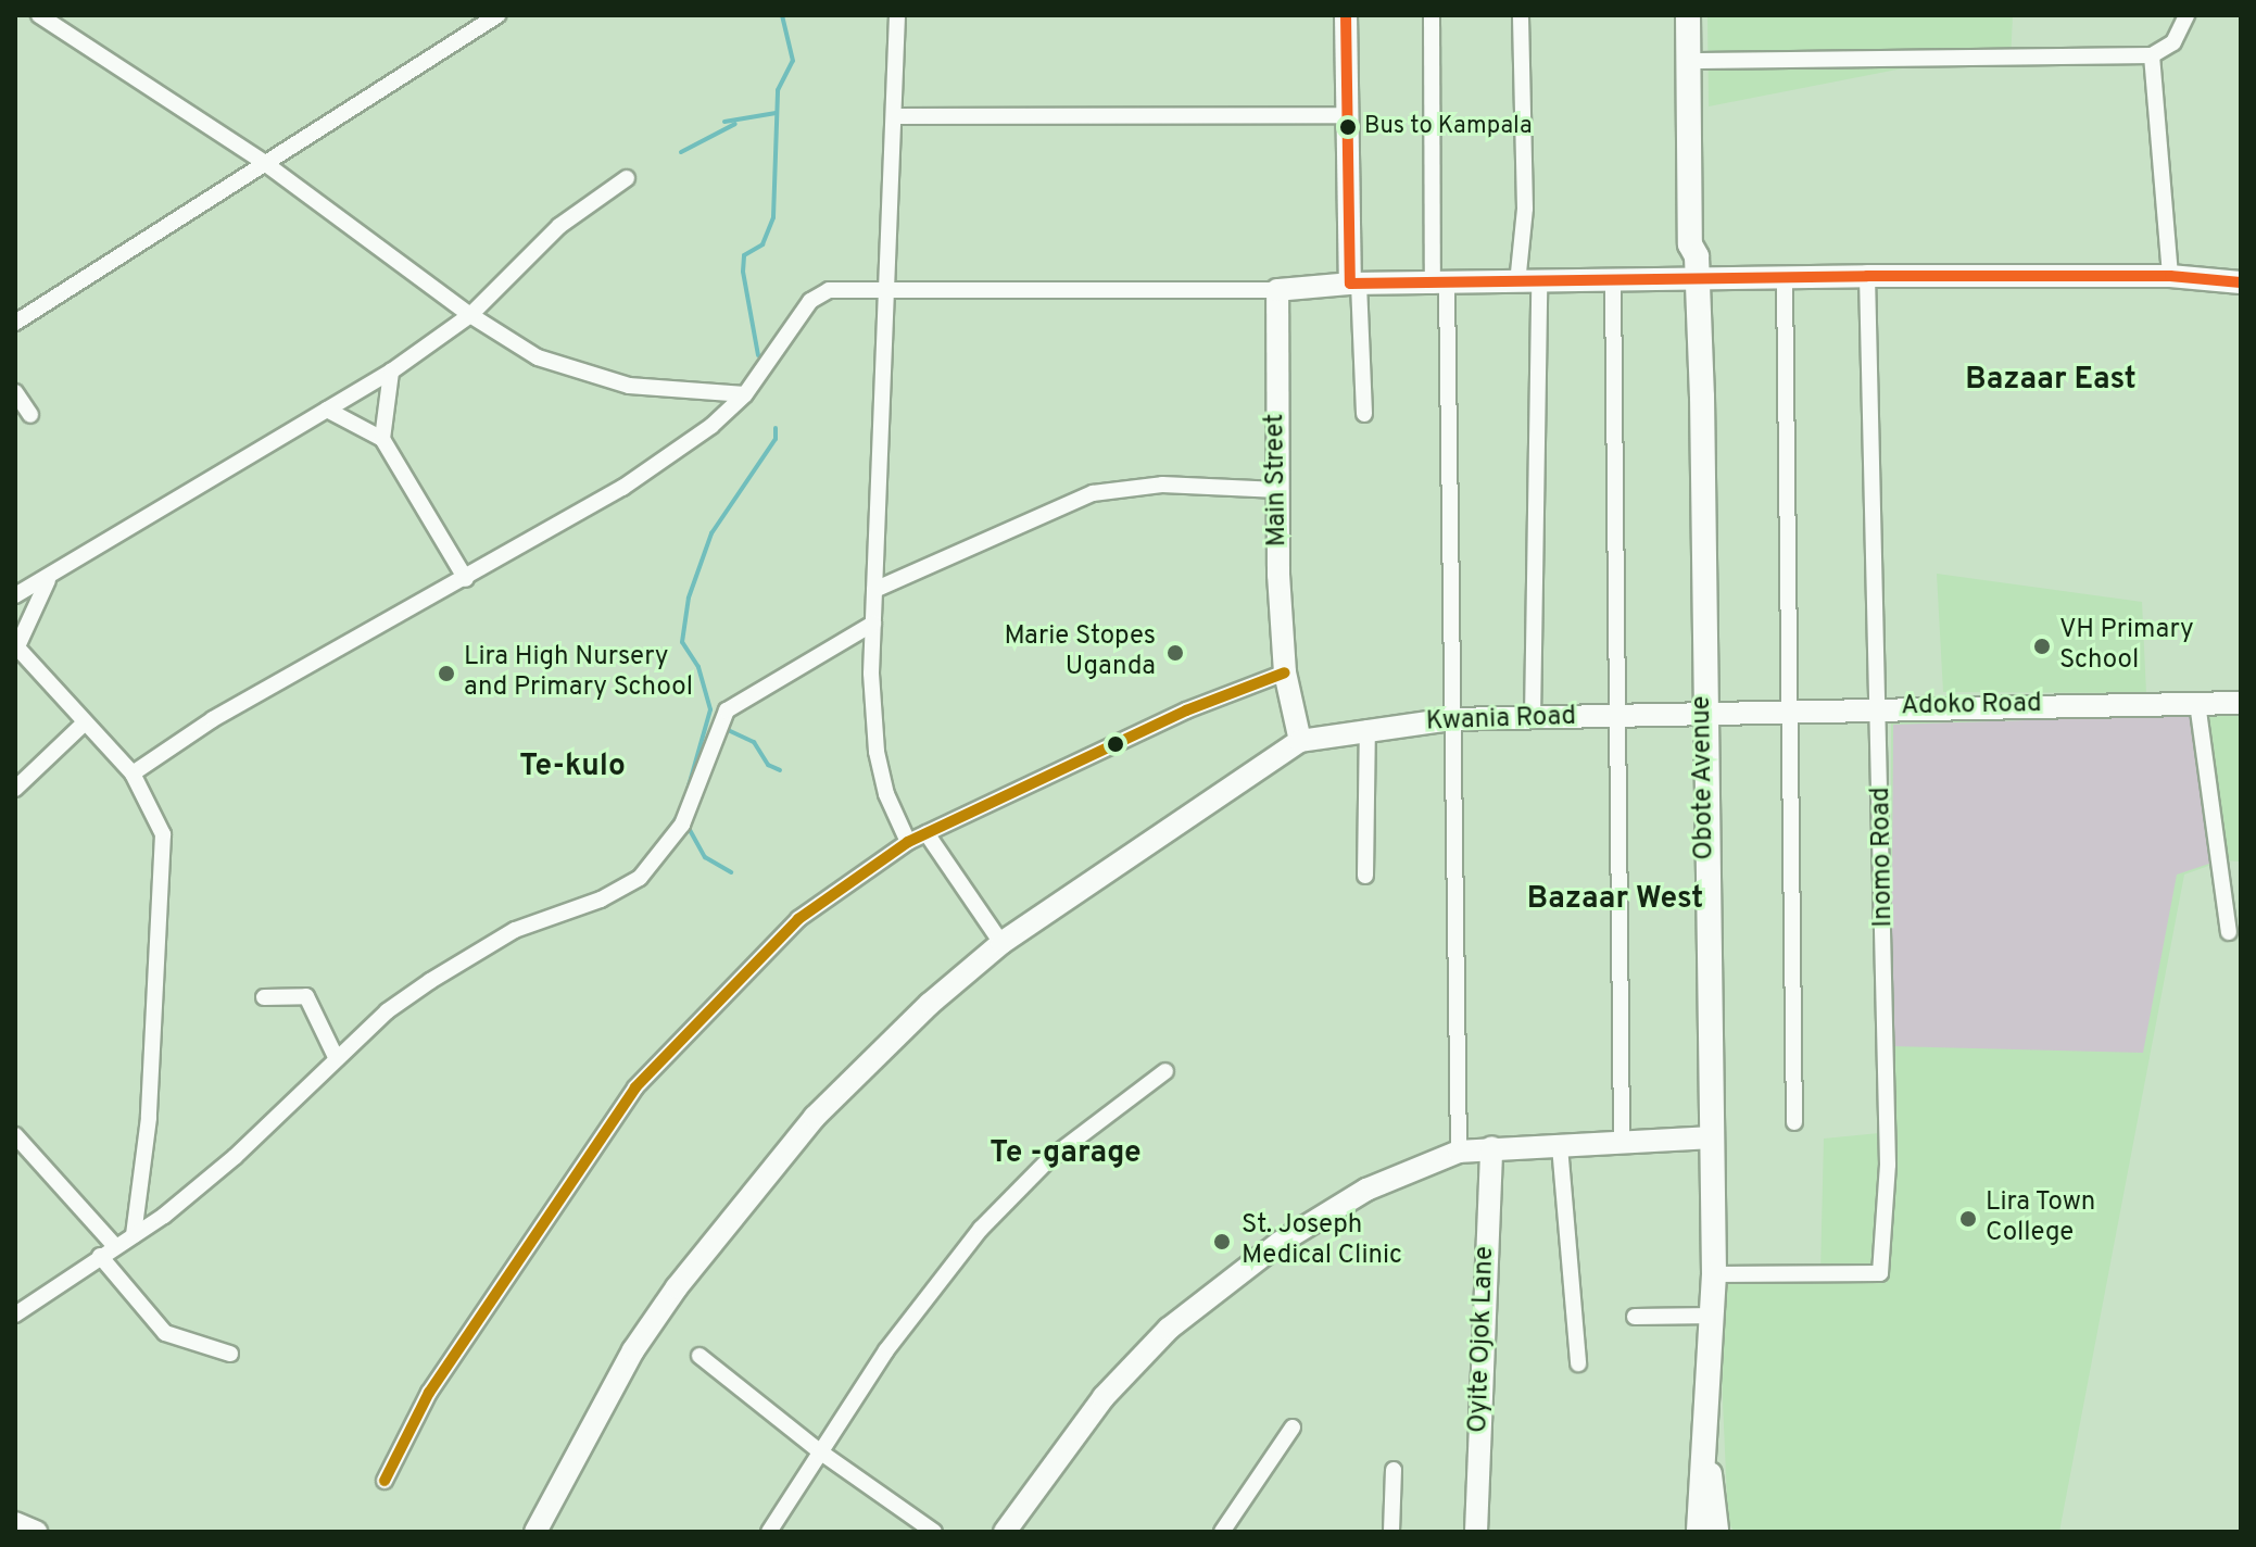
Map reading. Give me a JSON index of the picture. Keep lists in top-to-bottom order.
{
  "streets": {
    "main road": ["Obote Avenue"],
    "street": [
      "Main Street",
      "Adoko Road",
      "Kwania Road",
      "Inomo Road",
      "Oyite Ojok Lane"
    ]
  },
  "crossings": [
    ["Main Street", "Kwania Road"],
    ["Adoko Road", "Kwania Road"],
    ["Adoko Road", "Obote Avenue"],
    ["Adoko Road", "Inomo Road"],
    ["Kwania Road", "Obote Avenue"],
    ["Obote Avenue", "Inomo Road"]
  ],
  "districts": [
    "Bazaar East",
    "Te-kulo",
    "Bazaar West",
    "Te -garage"
  ],
  "places": [
    "Bus to Kampala",
    "VH Primary School",
    "Marie Stopes Uganda",
    "Lira High Nursery and Primary School",
    "Lira Town College",
    "St. Joseph Medical Clinic"
  ]
}
